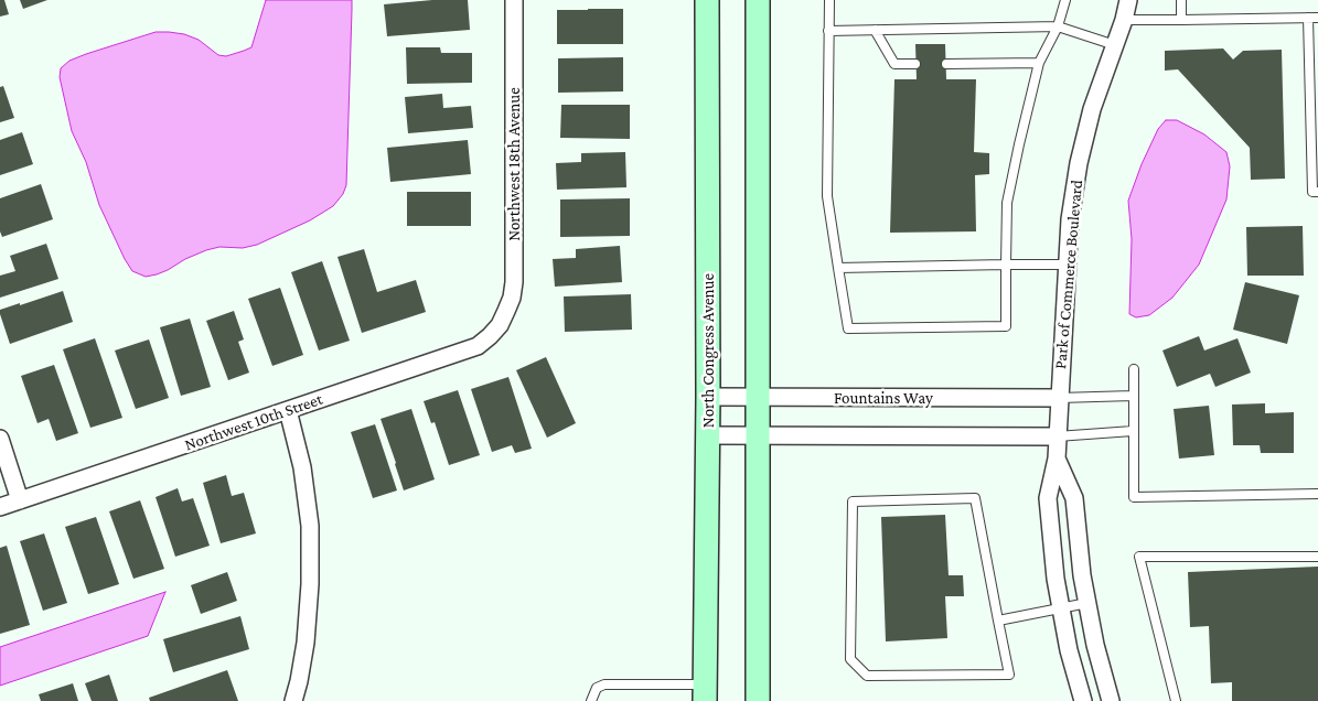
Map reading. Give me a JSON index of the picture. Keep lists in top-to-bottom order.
{
  "streets": {
    "main road": ["North Congress Avenue"],
    "street": [
      "Northwest 18th Avenue",
      "Park of Commerce Boulevard",
      "Fountains Way",
      "Northwest 10th Street"
    ]
  },
  "crossings": [
    ["Northwest 18th Avenue", "Northwest 10th Street"],
    ["Park of Commerce Boulevard", "Fountains Way"],
    ["North Congress Avenue", "Fountains Way"]
  ]
}
